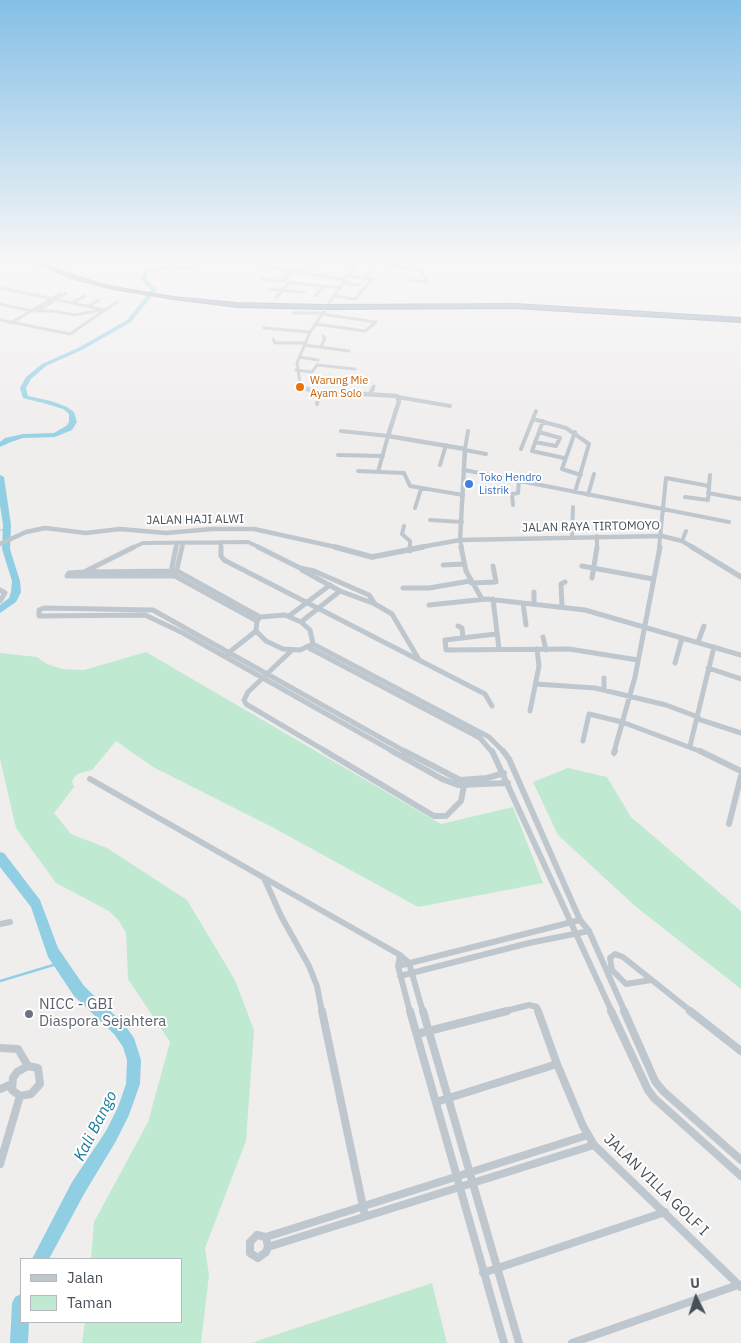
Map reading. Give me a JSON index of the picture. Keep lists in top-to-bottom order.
{
  "streets": {
    "street": ["JALAN HAJI ALWI", "JALAN RAYA TIRTOMOYO", "JALAN VILLA GOLF I"]
  },
  "crossings": [
    ["JALAN HAJI ALWI", "JALAN RAYA TIRTOMOYO"]
  ],
  "water": ["Kali Bango"],
  "places": ["Warung Mie Ayam Solo", "Toko Hendro Listrik", "NICC - GBI Diaspora Sejahtera"],
  "legend": ["Jalan", "Taman"],
  "north": "top"
}
